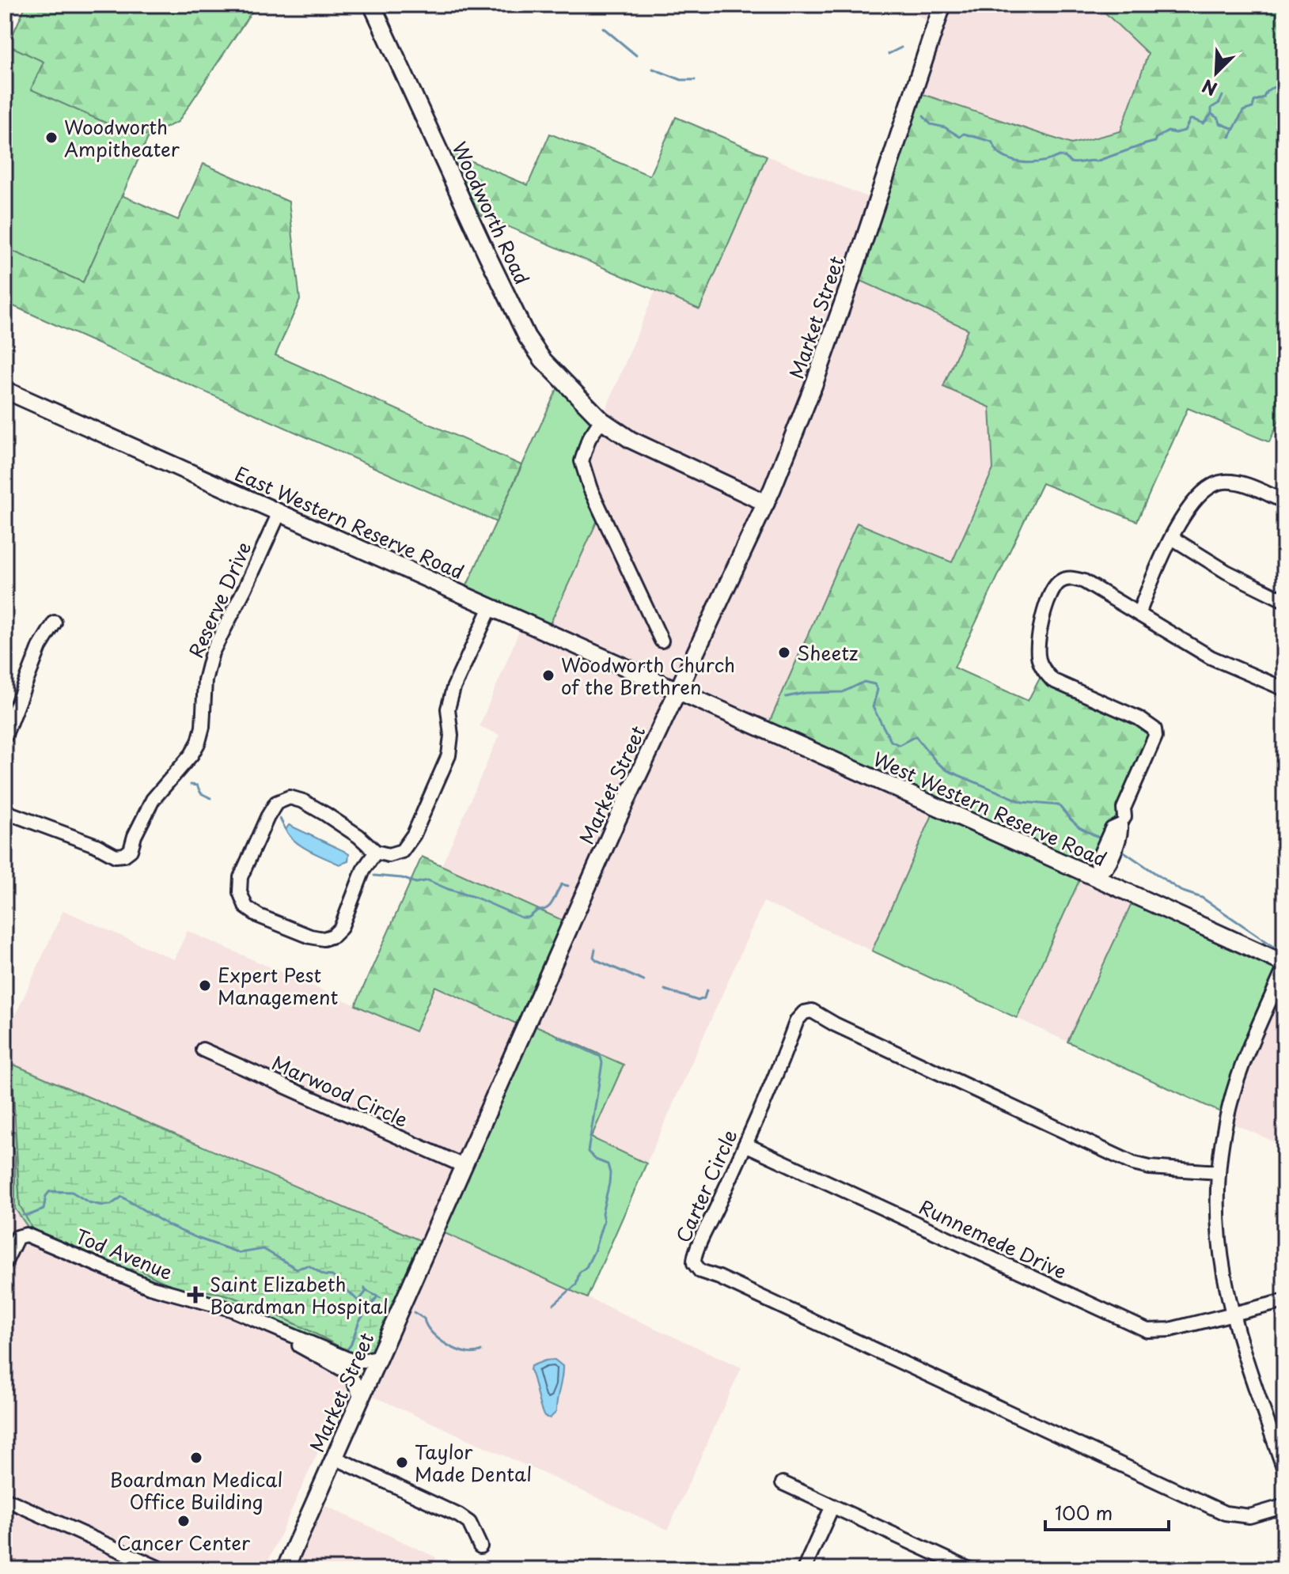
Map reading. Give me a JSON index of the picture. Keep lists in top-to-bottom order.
{
  "streets": {
    "main road": [
      "Woodworth Road",
      "Market Street",
      "East Western Reserve Road",
      "West Western Reserve Road"
    ],
    "street": [
      "Reserve Drive",
      "Marwood Circle",
      "Carter Circle",
      "Runnemede Drive",
      "Tod Avenue"
    ]
  },
  "crossings": [
    ["Woodworth Road", "Market Street"],
    ["Market Street", "East Western Reserve Road"],
    ["Market Street", "West Western Reserve Road"],
    ["Market Street", "Marwood Circle"],
    ["Market Street", "Tod Avenue"],
    ["East Western Reserve Road", "Reserve Drive"],
    ["East Western Reserve Road", "West Western Reserve Road"],
    ["Carter Circle", "Runnemede Drive"]
  ],
  "places": {
    "other": [
      "Woodworth Ampitheater",
      "Sheetz",
      "Woodworth Church of the Brethren",
      "Expert Pest Management",
      "Boardman Medical Office Building",
      "Taylor Made Dental",
      "Cancer Center"
    ],
    "health": ["Saint Elizabeth Boardman Hospital"]
  },
  "scale_bar": "100 m",
  "north": "bottom left"
}
